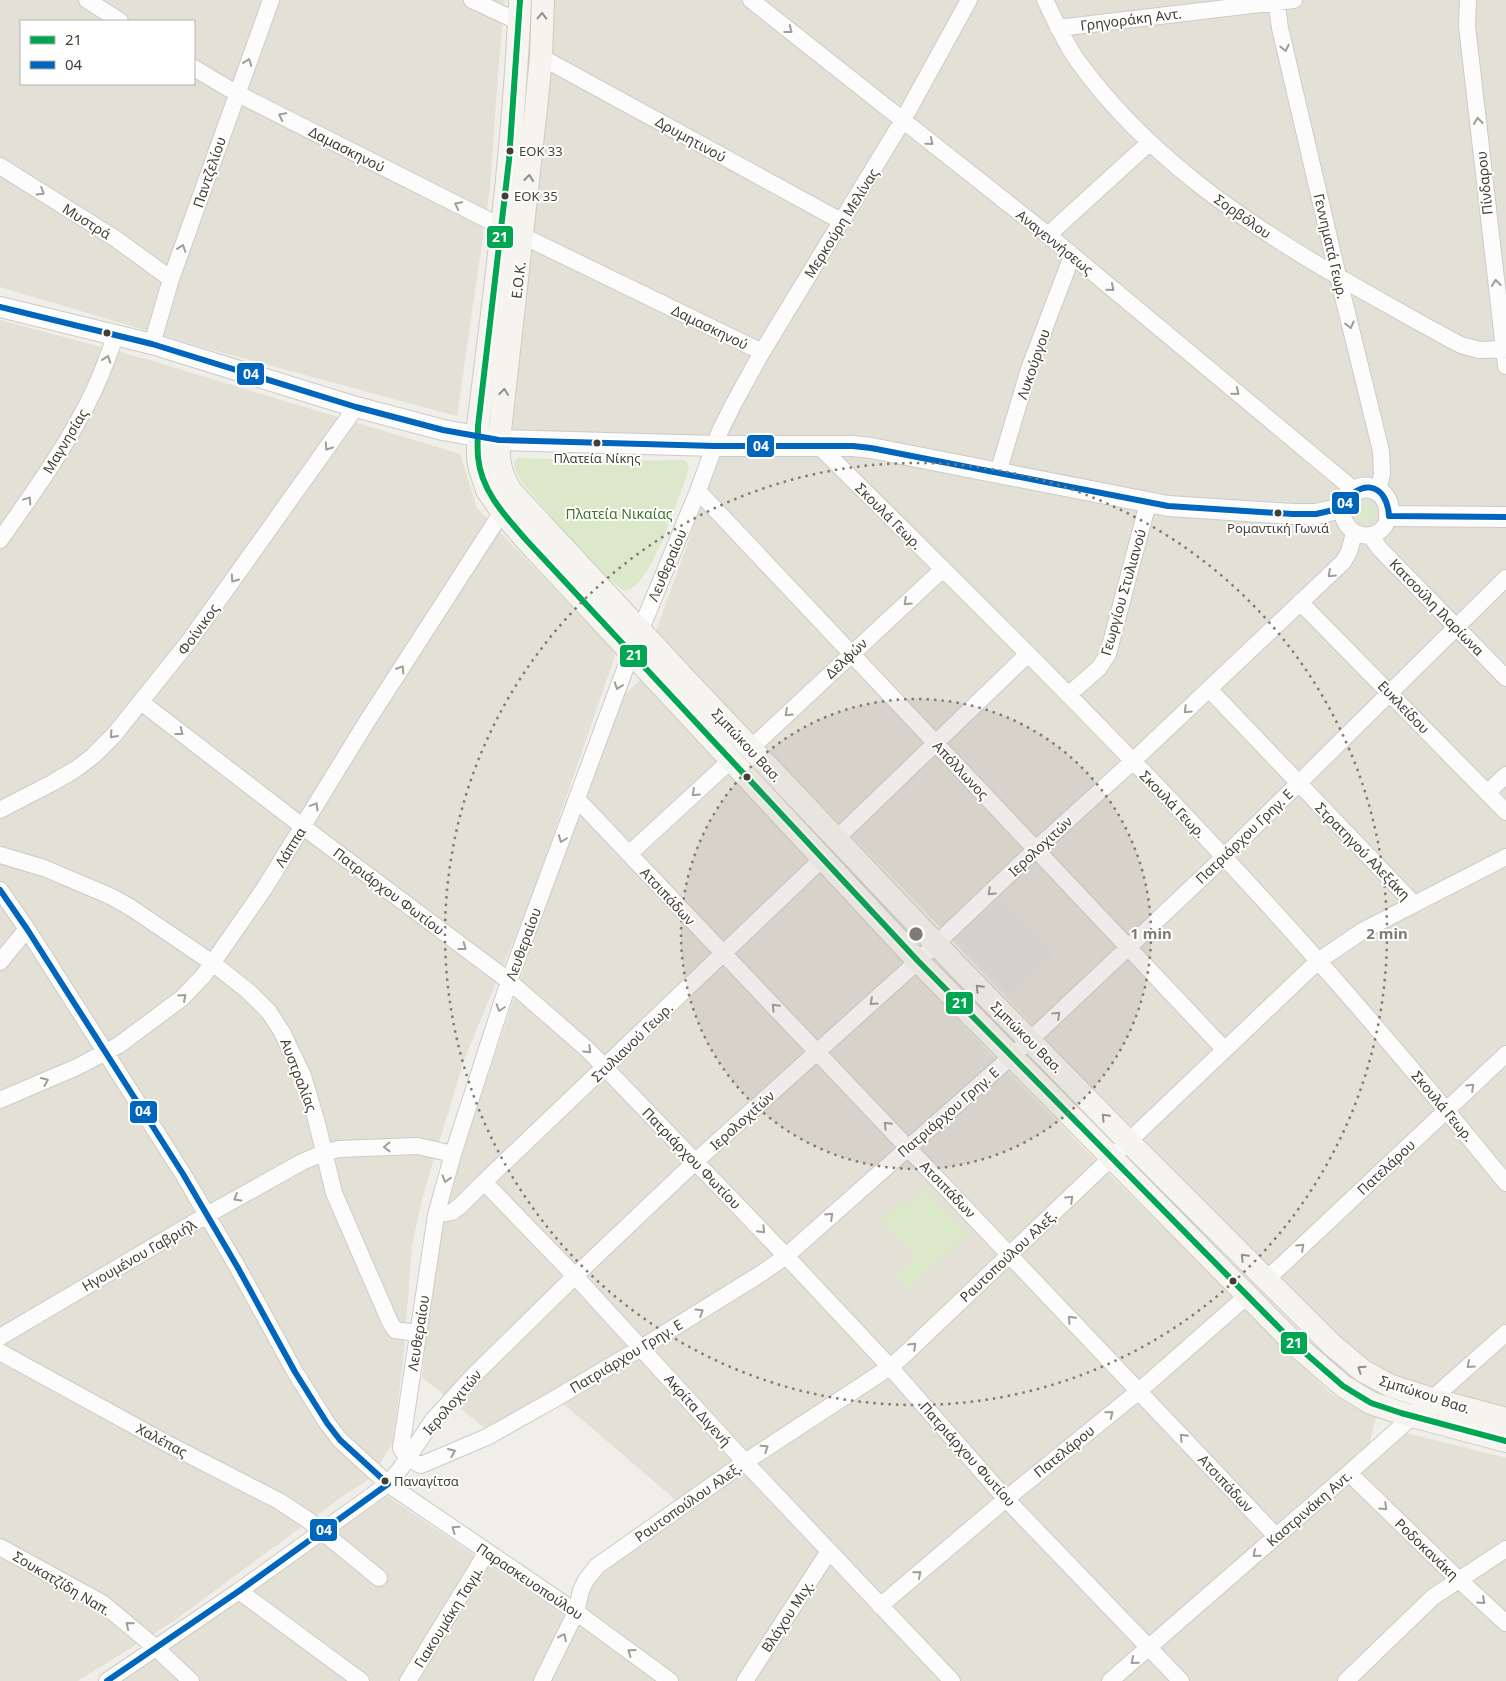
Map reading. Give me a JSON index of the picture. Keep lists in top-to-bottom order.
{
  "streets": {
    "main road": ["Ε.Ο.Κ.", "Σμπώκου Βασ."],
    "street": [
      "Γρηγοράκη Αντ.",
      "Δρυμητινού",
      "Δαμασκηνού",
      "Παντζελίου",
      "Πίνδαρου",
      "Σορβόλου",
      "Μυστρά",
      "Μερκούρη Μελίνας",
      "Αναγεννήσεως",
      "Γεννηματά Γεωρ.",
      "Λυκούργου",
      "Μαγνησίας",
      "Σκουλά Γεωρ.",
      "Λευθεραίου",
      "Γεωργίου Στυλιανού",
      "Κατσούλη Ιλαρίωνα",
      "Φοίνικος",
      "Δελφών",
      "Ευκλείδου",
      "Απόλλωνος",
      "Πατριάρχου Γρηγ. Ε",
      "Ιερολοχιτών",
      "Λάππα",
      "Στρατηγού Αλεξάκη",
      "Πατριάρχου Φωτίου",
      "Ατσιπάδων",
      "Στυλιανού Γεωρ.",
      "Αυστραλίας",
      "Πατελάρου",
      "Ηγουμένου Γαβριήλ",
      "Ραυτοπούλου Αλεξ.",
      "Ακρίτα Διγενή",
      "Χαλέπας",
      "Καστρινάκη Αντ.",
      "Ροδοκανάκη",
      "Παρασκευοπούλου",
      "Σουκατζίδη Ναπ.",
      "Βλάχου Μιχ.",
      "Γιακουμάκη Ταγμ."
    ]
  },
  "crossings": [
    ["Γρηγοράκη Αντ.", "Σορβόλου"],
    ["Γρηγοράκη Αντ.", "Γεννηματά Γεωρ."],
    ["Δρυμητινού", "Μερκούρη Μελίνας"],
    ["Δρυμητινού", "Ε.Ο.Κ."],
    ["Δαμασκηνού", "Παντζελίου"],
    ["Δαμασκηνού", "Μερκούρη Μελίνας"],
    ["Δαμασκηνού", "Ε.Ο.Κ."],
    ["Παντζελίου", "Μυστρά"],
    ["Πίνδαρου", "Σορβόλου"],
    ["Σορβόλου", "Γεννηματά Γεωρ."],
    ["Μερκούρη Μελίνας", "Αναγεννήσεως"],
    ["Μερκούρη Μελίνας", "Λευθεραίου"],
    ["Αναγεννήσεως", "Γεννηματά Γεωρ."],
    ["Αναγεννήσεως", "Λυκούργου"],
    ["Αναγεννήσεως", "Κατσούλη Ιλαρίωνα"],
    ["Αναγεννήσεως", "Ιερολοχιτών"],
    ["Γεννηματά Γεωρ.", "Κατσούλη Ιλαρίωνα"],
    ["Γεννηματά Γεωρ.", "Ιερολοχιτών"],
    ["Ε.Ο.Κ.", "Σμπώκου Βασ."],
    ["Σκουλά Γεωρ.", "Γεωργίου Στυλιανού"],
    ["Σκουλά Γεωρ.", "Δελφών"],
    ["Σκουλά Γεωρ.", "Πατριάρχου Γρηγ. Ε"],
    ["Σκουλά Γεωρ.", "Ιερολοχιτών"],
    ["Σκουλά Γεωρ.", "Πατελάρου"],
    ["Σκουλά Γεωρ.", "Ραυτοπούλου Αλεξ."],
    ["Λευθεραίου", "Σμπώκου Βασ."],
    ["Λευθεραίου", "Απόλλωνος"],
    ["Λευθεραίου", "Πατριάρχου Γρηγ. Ε"],
    ["Λευθεραίου", "Ιερολοχιτών"],
    ["Λευθεραίου", "Πατριάρχου Φωτίου"],
    ["Λευθεραίου", "Ατσιπάδων"],
    ["Λευθεραίου", "Στυλιανού Γεωρ."],
    ["Λευθεραίου", "Αυστραλίας"],
    ["Λευθεραίου", "Ηγουμένου Γαβριήλ"],
    ["Κατσούλη Ιλαρίωνα", "Πατριάρχου Γρηγ. Ε"],
    ["Κατσούλη Ιλαρίωνα", "Ιερολοχιτών"],
    ["Φοίνικος", "Πατριάρχου Φωτίου"],
    ["Δελφών", "Σμπώκου Βασ."],
    ["Δελφών", "Απόλλωνος"],
    ["Ευκλείδου", "Πατριάρχου Γρηγ. Ε"],
    ["Ευκλείδου", "Ιερολοχιτών"],
    ["Σμπώκου Βασ.", "Πατριάρχου Γρηγ. Ε"],
    ["Σμπώκου Βασ.", "Ιερολοχιτών"],
    ["Σμπώκου Βασ.", "Λάππα"],
    ["Σμπώκου Βασ.", "Στυλιανού Γεωρ."],
    ["Σμπώκου Βασ.", "Πατελάρου"],
    ["Σμπώκου Βασ.", "Ραυτοπούλου Αλεξ."],
    ["Σμπώκου Βασ.", "Καστρινάκη Αντ."],
    ["Απόλλωνος", "Πατριάρχου Γρηγ. Ε"],
    ["Απόλλωνος", "Ιερολοχιτών"],
    ["Απόλλωνος", "Ραυτοπούλου Αλεξ."],
    ["Πατριάρχου Γρηγ. Ε", "Ιερολοχιτών"],
    ["Πατριάρχου Γρηγ. Ε", "Στρατηγού Αλεξάκη"],
    ["Πατριάρχου Γρηγ. Ε", "Πατριάρχου Φωτίου"],
    ["Πατριάρχου Γρηγ. Ε", "Ατσιπάδων"],
    ["Πατριάρχου Γρηγ. Ε", "Ακρίτα Διγενή"],
    ["Ιερολοχιτών", "Στρατηγού Αλεξάκη"],
    ["Ιερολοχιτών", "Πατριάρχου Φωτίου"],
    ["Ιερολοχιτών", "Ατσιπάδων"],
    ["Ιερολοχιτών", "Ακρίτα Διγενή"],
    ["Ιερολοχιτών", "Χαλέπας"],
    ["Ιερολοχιτών", "Παρασκευοπούλου"],
    ["Ιερολοχιτών", "Σουκατζίδη Ναπ."],
    ["Λάππα", "Πατριάρχου Φωτίου"],
    ["Λάππα", "Αυστραλίας"],
    ["Λάππα", "Παρασκευοπούλου"],
    ["Στρατηγού Αλεξάκη", "Ραυτοπούλου Αλεξ."],
    ["Πατριάρχου Φωτίου", "Στυλιανού Γεωρ."],
    ["Πατριάρχου Φωτίου", "Πατελάρου"],
    ["Πατριάρχου Φωτίου", "Ραυτοπούλου Αλεξ."],
    ["Πατριάρχου Φωτίου", "Καστρινάκη Αντ."],
    ["Ατσιπάδων", "Στυλιανού Γεωρ."],
    ["Ατσιπάδων", "Πατελάρου"],
    ["Ατσιπάδων", "Ραυτοπούλου Αλεξ."],
    ["Ατσιπάδων", "Καστρινάκη Αντ."],
    ["Στυλιανού Γεωρ.", "Ακρίτα Διγενή"],
    ["Αυστραλίας", "Ηγουμένου Γαβριήλ"],
    ["Πατελάρου", "Ακρίτα Διγενή"],
    ["Ηγουμένου Γαβριήλ", "Παρασκευοπούλου"],
    ["Ραυτοπούλου Αλεξ.", "Ακρίτα Διγενή"],
    ["Ραυτοπούλου Αλεξ.", "Παρασκευοπούλου"],
    ["Ακρίτα Διγενή", "Βλάχου Μιχ."],
    ["Καστρινάκη Αντ.", "Ροδοκανάκη"],
    ["Παρασκευοπούλου", "Γιακουμάκη Ταγμ."]
  ],
  "one_way": [
    "Δαμασκηνού",
    "Παντζελίου",
    "Πίνδαρου",
    "Αναγεννήσεως",
    "Γεννηματά Γεωρ.",
    "Μαγνησίας",
    "Λευθεραίου",
    "Φοίνικος",
    "Πατριάρχου Γρηγ. Ε",
    "Λάππα",
    "Πατριάρχου Φωτίου",
    "Ατσιπάδων",
    "Πατελάρου",
    "Ηγουμένου Γαβριήλ",
    "Ραυτοπούλου Αλεξ.",
    "Καστρινάκη Αντ.",
    "Ροδοκανάκη",
    "Σουκατζίδη Ναπ."
  ],
  "parks": ["Πλατεία Νικαίας"],
  "places": [
    "ΕΟΚ 33",
    "ΕΟΚ 35",
    "Πλατεία Νίκης",
    "Ρομαντική Γωνιά",
    "Παναγίτσα"
  ],
  "lines": ["transit line 21", "transit line 04"],
  "legend": ["21", "04"],
  "rings": ["1 min", "2 min"]
}
